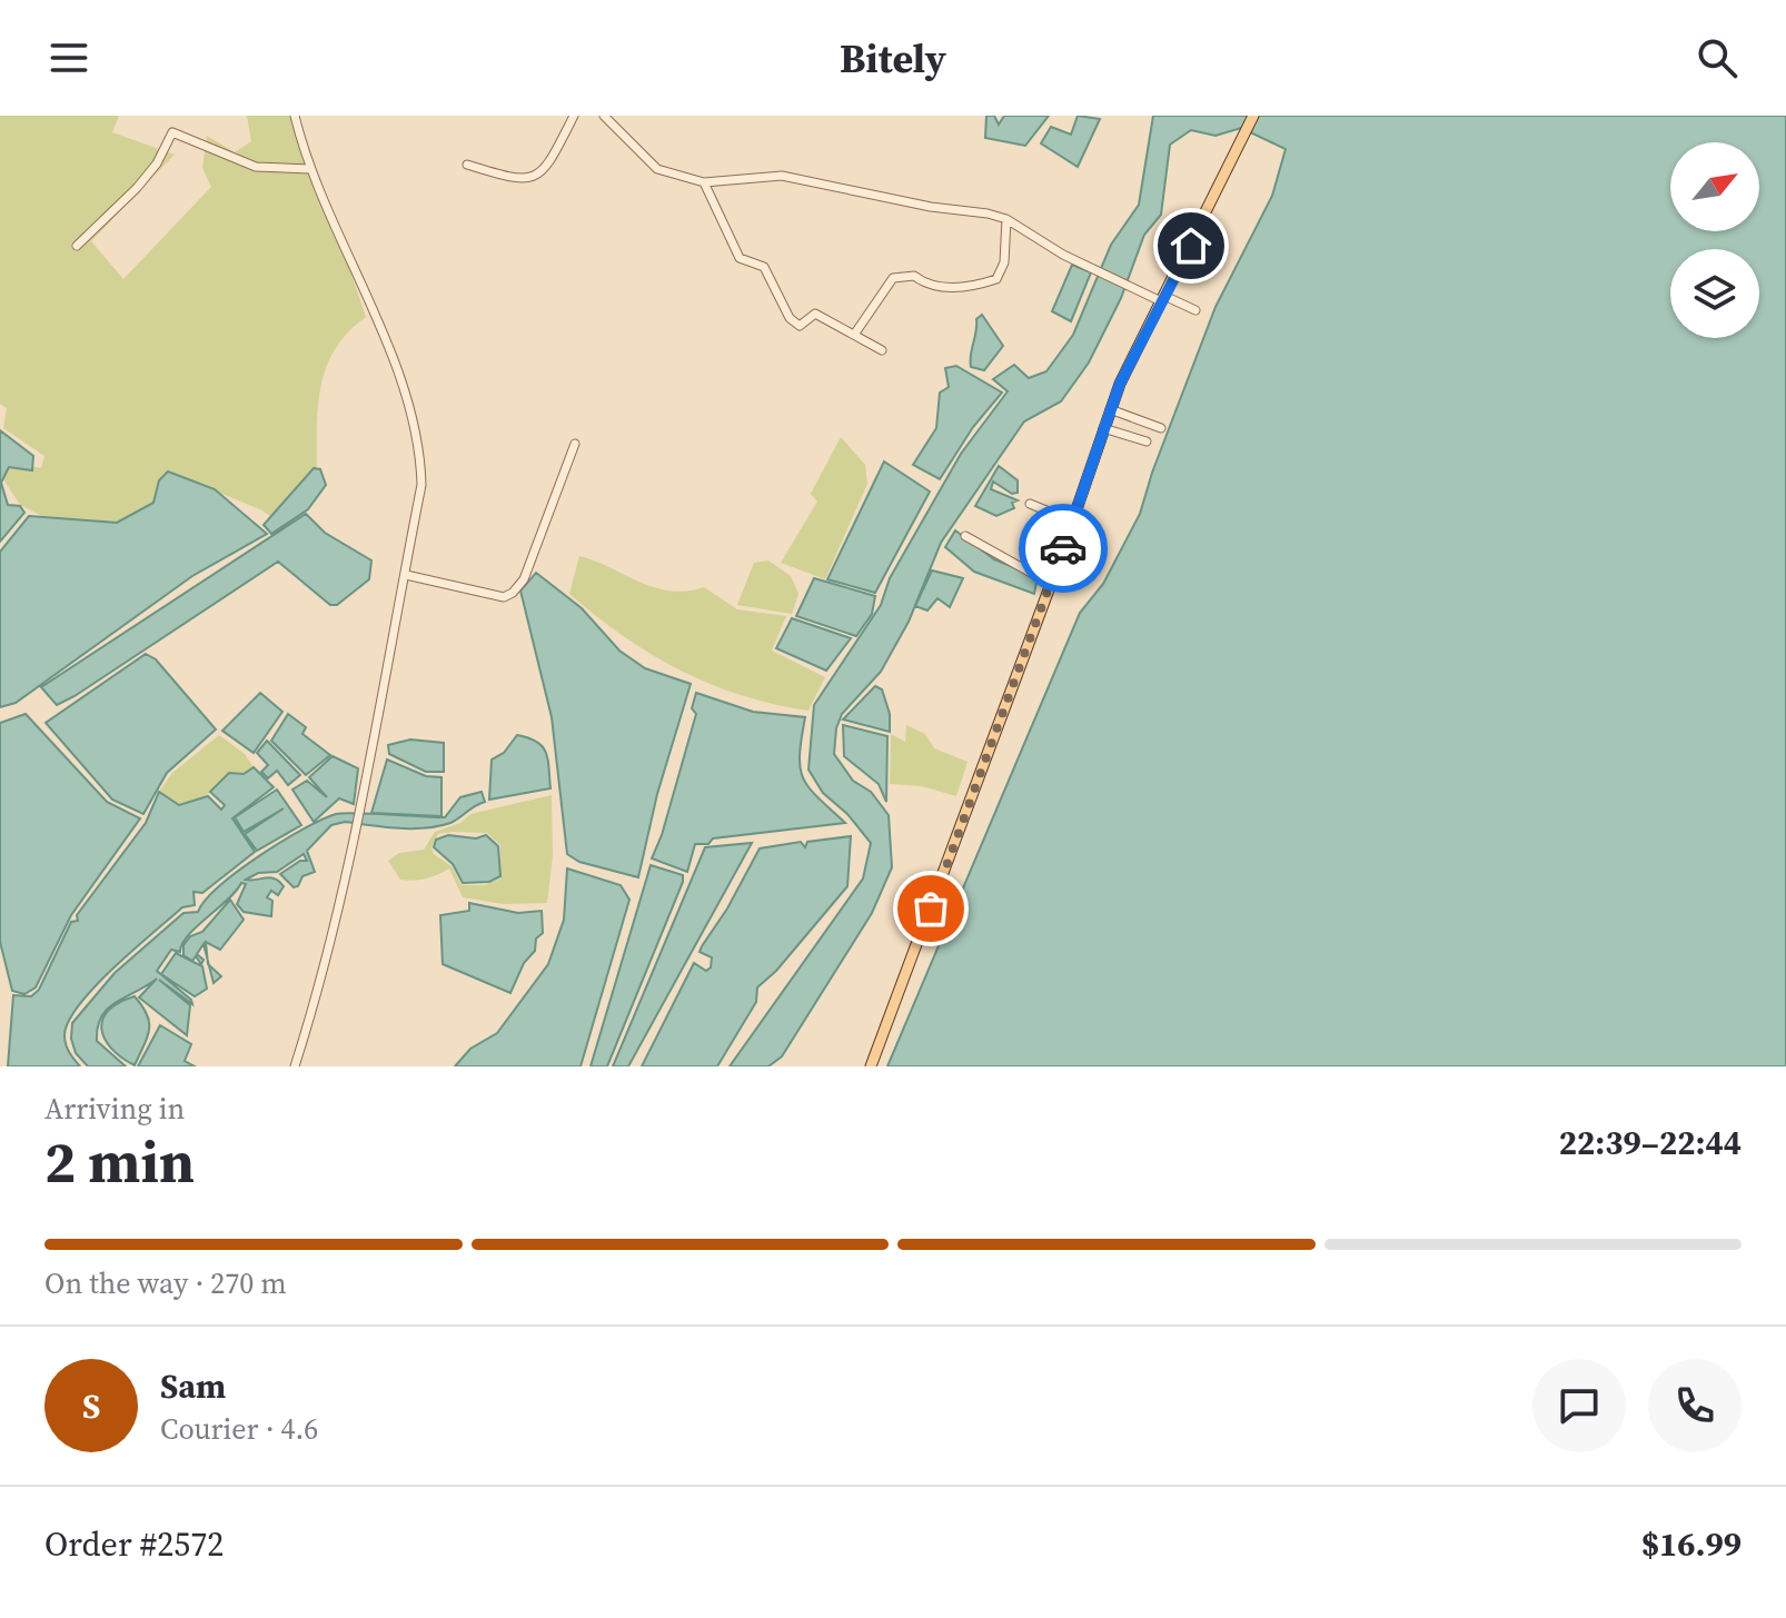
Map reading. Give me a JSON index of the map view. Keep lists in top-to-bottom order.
{
  "north": "top right",
  "page": {
    "header": "Bitely",
    "heading": ["2 min", "Arriving in", "22:39–22:44"],
    "panel": [
      "Sam",
      "Courier · 4.6",
      "Order #2572",
      "$16.99"
    ],
    "bar": "On the way · 270 m",
    "round": "S"
  }
}
